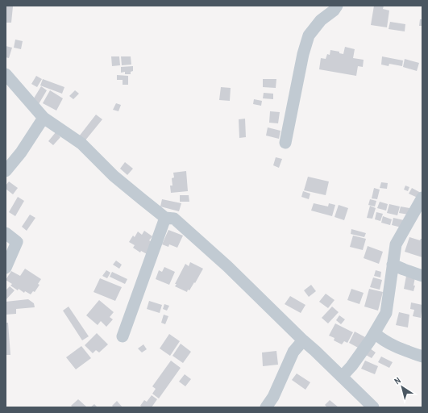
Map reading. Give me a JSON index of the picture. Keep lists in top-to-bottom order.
{
  "north": "top left"
}
